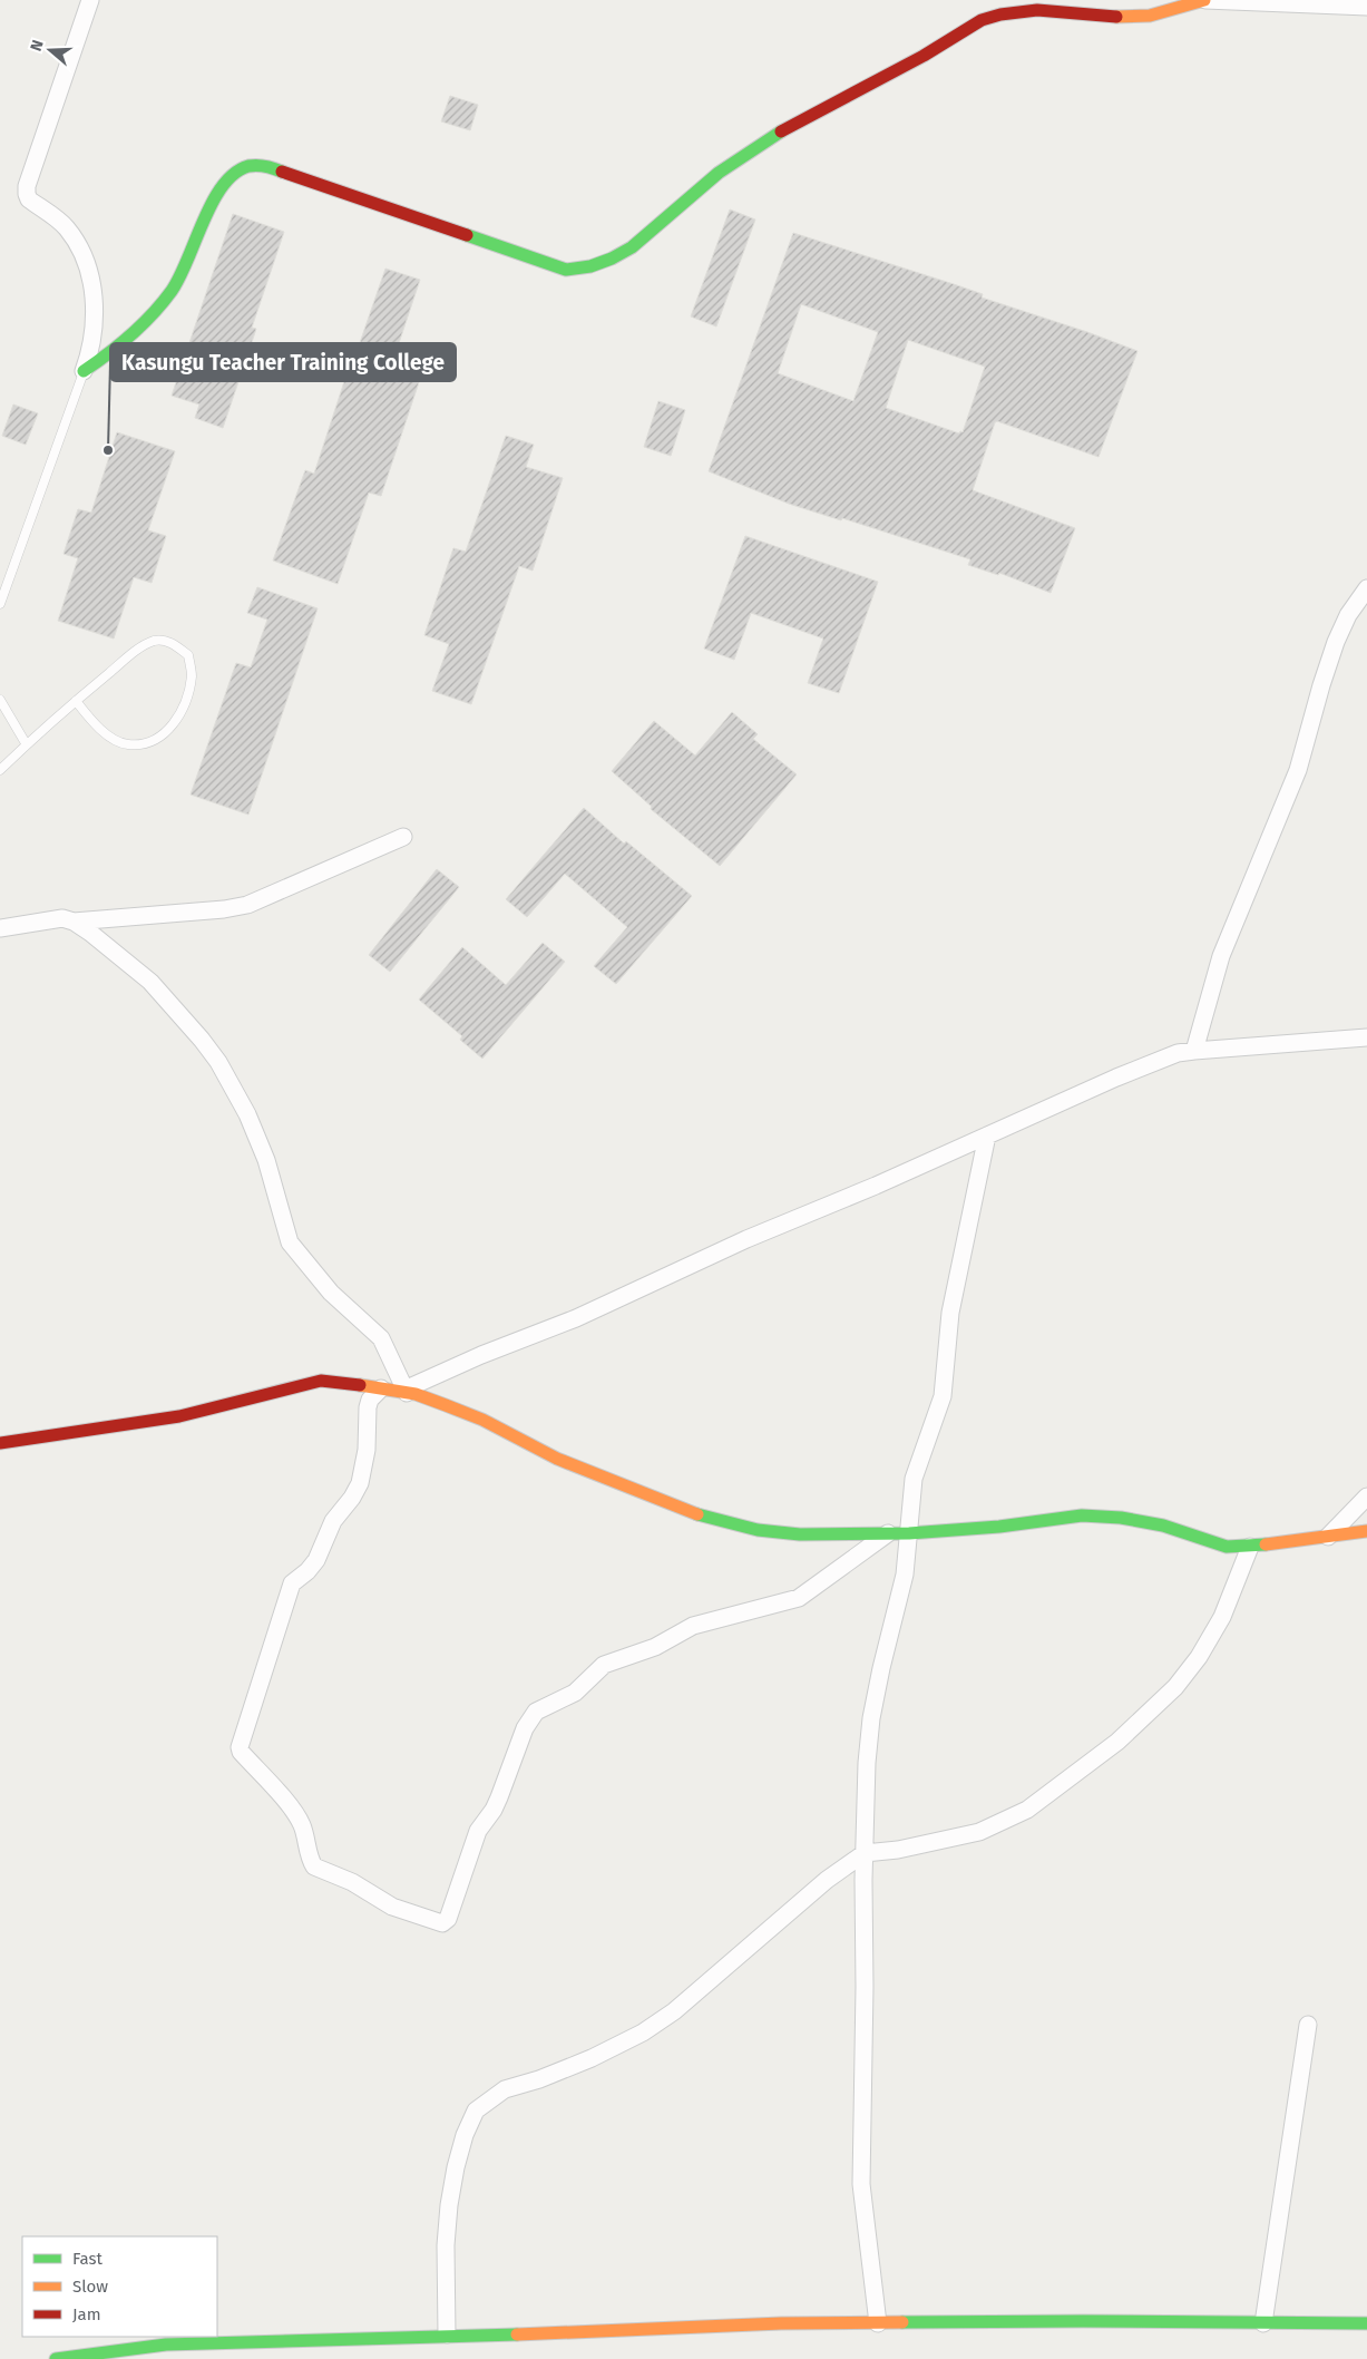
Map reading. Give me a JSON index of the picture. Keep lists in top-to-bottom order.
{
  "places": ["Kasungu Teacher Training College"],
  "legend": ["Fast", "Slow", "Jam"],
  "north": "left"
}
